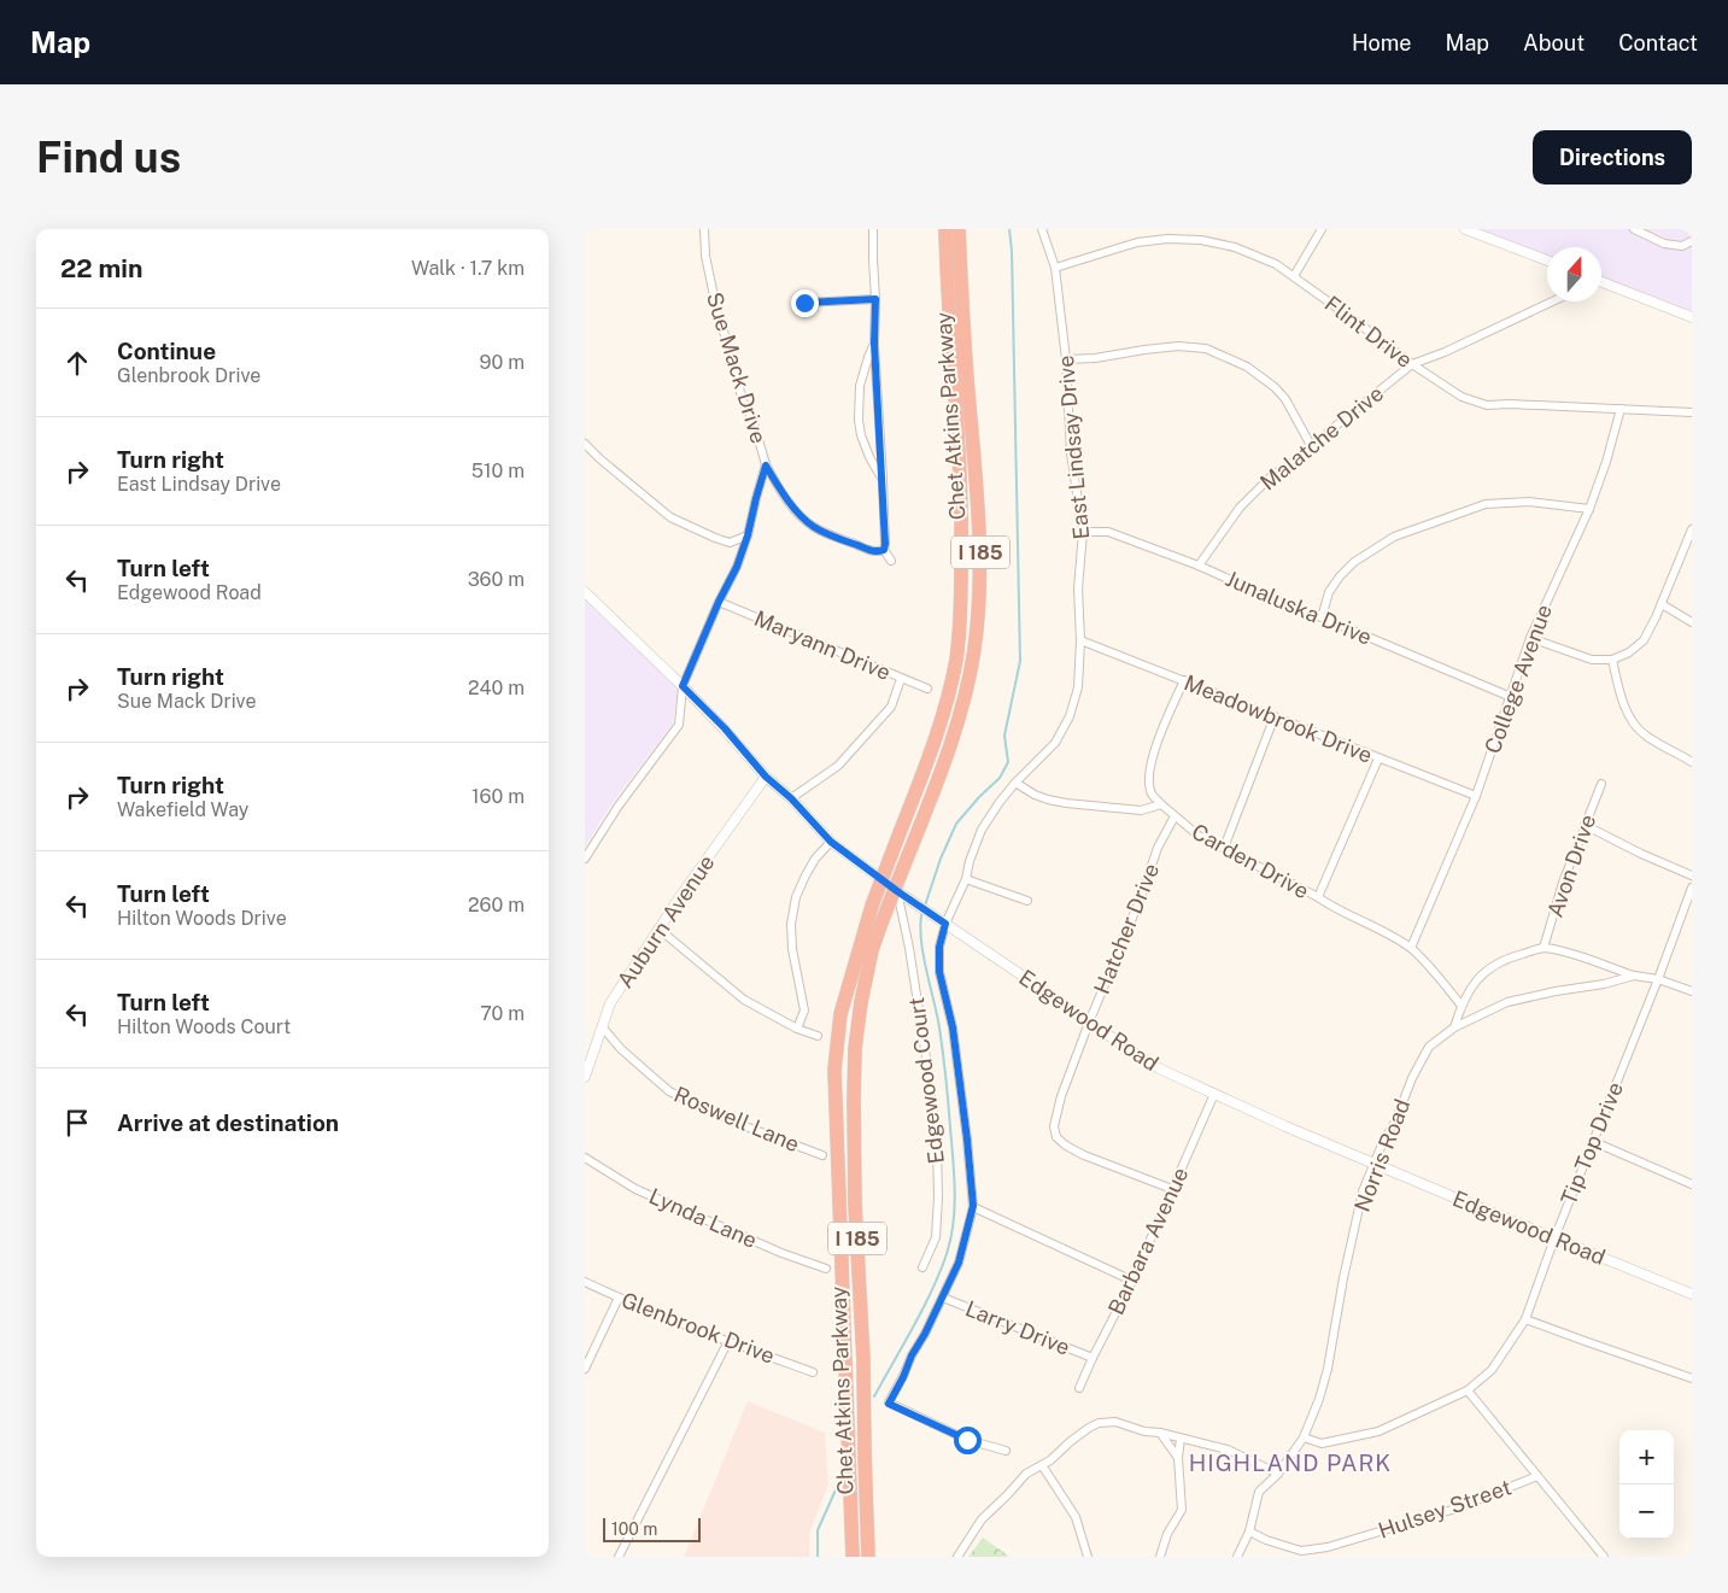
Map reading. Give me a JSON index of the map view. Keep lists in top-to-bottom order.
{
  "streets": {
    "highway": ["Chet Atkins Parkway", "I 185"],
    "street": [
      "Flint Drive",
      "Sue Mack Drive",
      "Malatche Drive",
      "East Lindsay Drive",
      "Junaluska Drive",
      "Maryann Drive",
      "College Avenue",
      "Meadowbrook Drive",
      "Carden Drive",
      "Avon Drive",
      "Auburn Avenue",
      "Hatcher Drive",
      "Edgewood Road",
      "Edgewood Court",
      "Roswell Lane",
      "Tip Top Drive",
      "Norris Road",
      "Lynda Lane",
      "Barbara Avenue",
      "Glenbrook Drive",
      "Larry Drive",
      "Hulsey Street"
    ]
  },
  "crossings": [
    ["Flint Drive", "Malatche Drive"],
    ["Flint Drive", "East Lindsay Drive"],
    ["Flint Drive", "College Avenue"],
    ["Sue Mack Drive", "Maryann Drive"],
    ["Sue Mack Drive", "Edgewood Road"],
    ["Malatche Drive", "Junaluska Drive"],
    ["East Lindsay Drive", "Junaluska Drive"],
    ["East Lindsay Drive", "Meadowbrook Drive"],
    ["East Lindsay Drive", "Edgewood Road"],
    ["East Lindsay Drive", "Larry Drive"],
    ["Junaluska Drive", "College Avenue"],
    ["College Avenue", "Meadowbrook Drive"],
    ["College Avenue", "Carden Drive"],
    ["Carden Drive", "Hatcher Drive"],
    ["Auburn Avenue", "Edgewood Road"],
    ["Auburn Avenue", "Roswell Lane"],
    ["Hatcher Drive", "Edgewood Road"],
    ["Hatcher Drive", "Barbara Avenue"],
    ["Edgewood Road", "Edgewood Court"],
    ["Edgewood Road", "Tip Top Drive"],
    ["Edgewood Road", "Norris Road"],
    ["Edgewood Road", "Barbara Avenue"],
    ["Tip Top Drive", "Norris Road"],
    ["Norris Road", "Hulsey Street"],
    ["Barbara Avenue", "Larry Drive"]
  ],
  "districts": ["HIGHLAND PARK"],
  "scale_bar": "100 m",
  "north": "top",
  "page": {
    "header": "Map",
    "nav": [
      "Home",
      "Map",
      "About",
      "Contact"
    ],
    "buttons": "Directions",
    "title": "Find us",
    "heading": ["22 min", "Walk · 1.7 km"],
    "list": [
      ["Continue", "Glenbrook Drive", "90 m"],
      ["Turn right", "East Lindsay Drive", "510 m"],
      ["Turn left", "Edgewood Road", "360 m"],
      ["Turn right", "Sue Mack Drive", "240 m"],
      ["Turn right", "Wakefield Way", "160 m"],
      ["Turn left", "Hilton Woods Drive", "260 m"],
      ["Turn left", "Hilton Woods Court", "70 m"],
      "Arrive at destination"
    ],
    "map_buttons": ["+", "−"],
    "scale": "100 m"
  }
}
